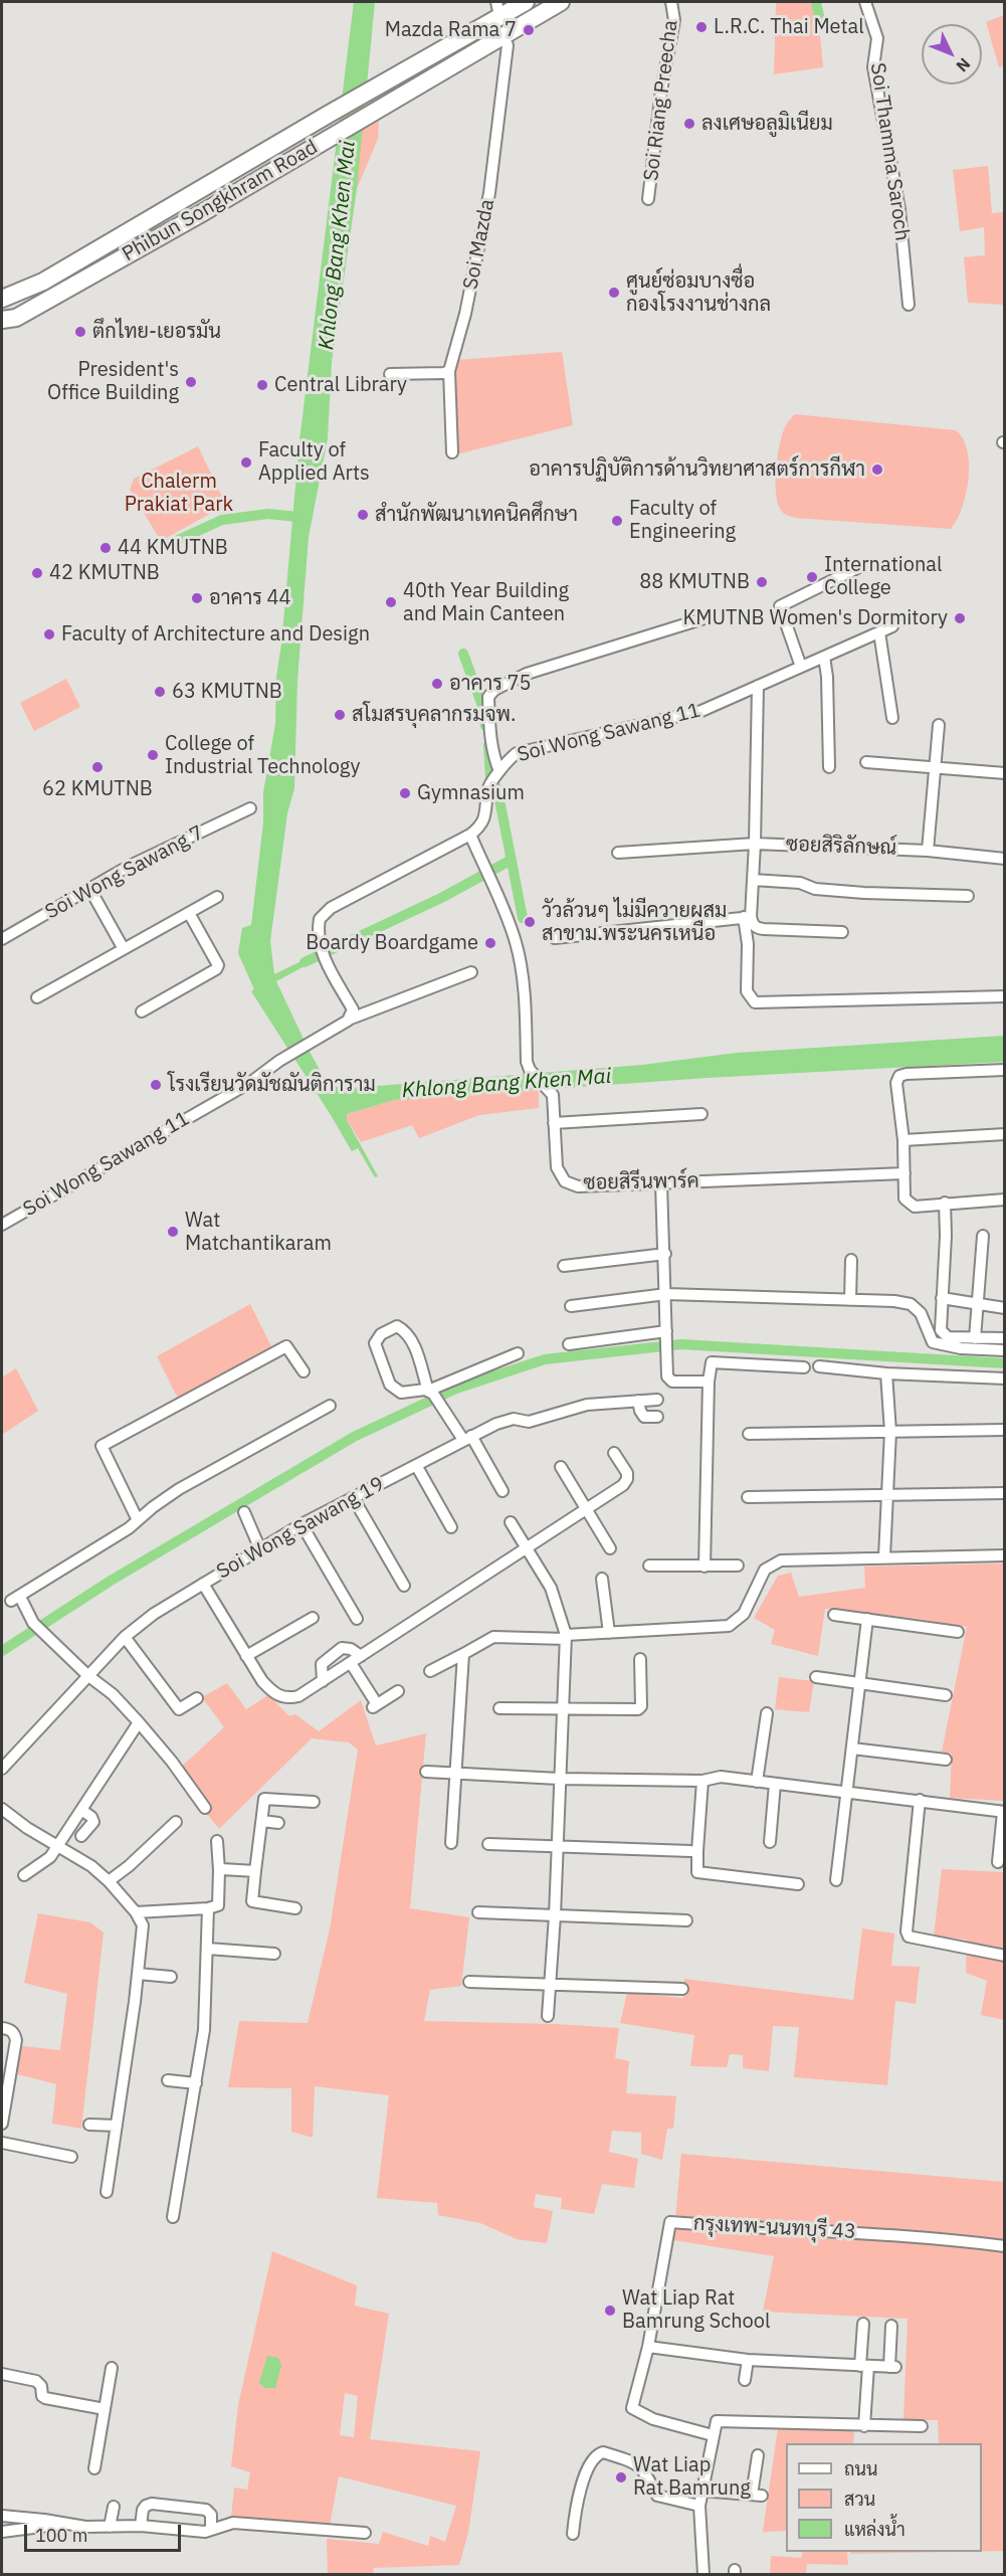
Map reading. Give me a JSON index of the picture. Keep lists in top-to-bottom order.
{
  "streets": {
    "main road": ["Phibun Songkhram Road"],
    "street": [
      "Soi Riang Preecha",
      "Soi Thamma Saroch",
      "Soi Mazda",
      "Soi Wong Sawang 11",
      "ซอยสิริลักษณ์",
      "Soi Wong Sawang 7",
      "ซอยสิรีนพาร์ค",
      "Soi Wong Sawang 19",
      "กรุงเทพ-นนทบุรี 43"
    ]
  },
  "crossings": [
    ["Phibun Songkhram Road", "Soi Mazda"]
  ],
  "water": ["Khlong Bang Khen Mai"],
  "parks": ["Chalerm Prakiat Park"],
  "places": [
    "L.R.C. Thai Metal",
    "Mazda Rama 7",
    "ลงเศษอลูมิเนียม",
    "ศูนย์ซ่อมบางซื่อ กองโรงงานช่างกล",
    "ตึกไทย-เยอรมัน",
    "President's Office Building",
    "Central Library",
    "Faculty of Applied Arts",
    "อาคารปฏิบัติการด้านวิทยาศาสตร์การกีฬา",
    "สำนักพัฒนาเทคนิคศึกษา",
    "Faculty of Engineering",
    "44 KMUTNB",
    "42 KMUTNB",
    "International College",
    "88 KMUTNB",
    "อาคาร 44",
    "40th Year Building and Main Canteen",
    "KMUTNB Women's Dormitory",
    "Faculty of Architecture and Design",
    "อาคาร 75",
    "63 KMUTNB",
    "สโมสรบุคลากรมจพ.",
    "College of Industrial Technology",
    "62 KMUTNB",
    "Gymnasium",
    "วัวล้วนๆ ไม่มีควายผสม สาขาม.พระนครเหนือ",
    "Boardy Boardgame",
    "โรงเรียนวัดมัชฌันติการาม",
    "Wat Matchantikaram",
    "Wat Liap Rat Bamrung School",
    "Wat Liap Rat Bamrung"
  ],
  "legend": ["ถนน", "สวน", "แหล่งน้ำ"],
  "scale_bar": "100 m",
  "north": "bottom right"
}
